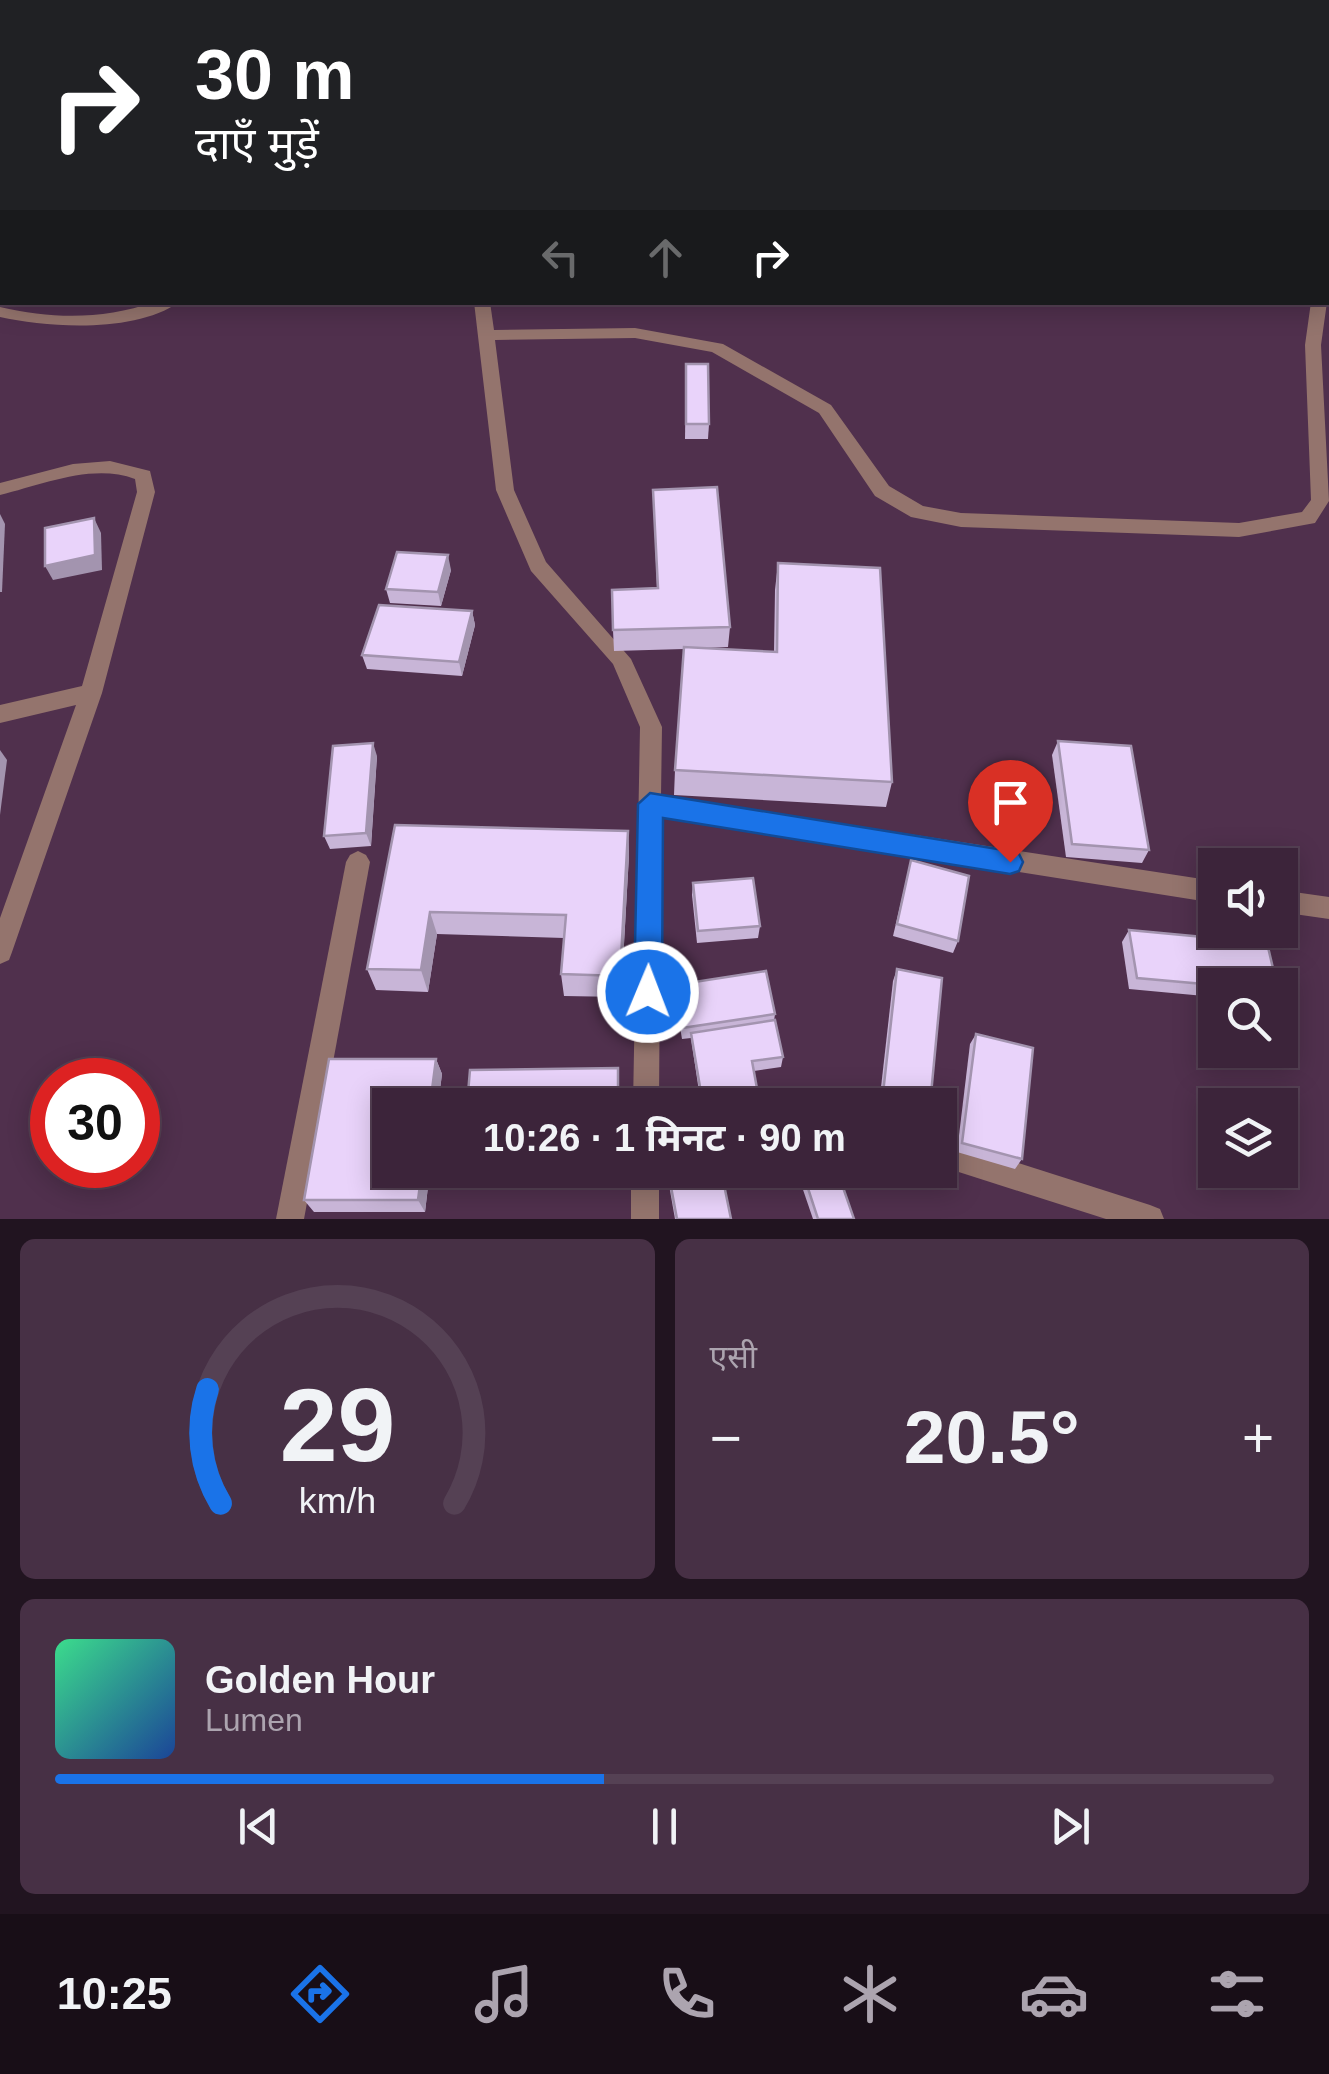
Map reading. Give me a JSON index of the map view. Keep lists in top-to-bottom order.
{
  "page": {
    "turn": ["30 m", "दाएँ मुड़ें"],
    "limit": "30",
    "trip": "10:26 · 1 मिनट · 90 m",
    "tile": "एसी",
    "heat": ["−", "20.5°", "+"],
    "song": ["Golden Hour", "Lumen"],
    "tabs": "10:25",
    "gauge": ["29", "km/h"]
  }
}
